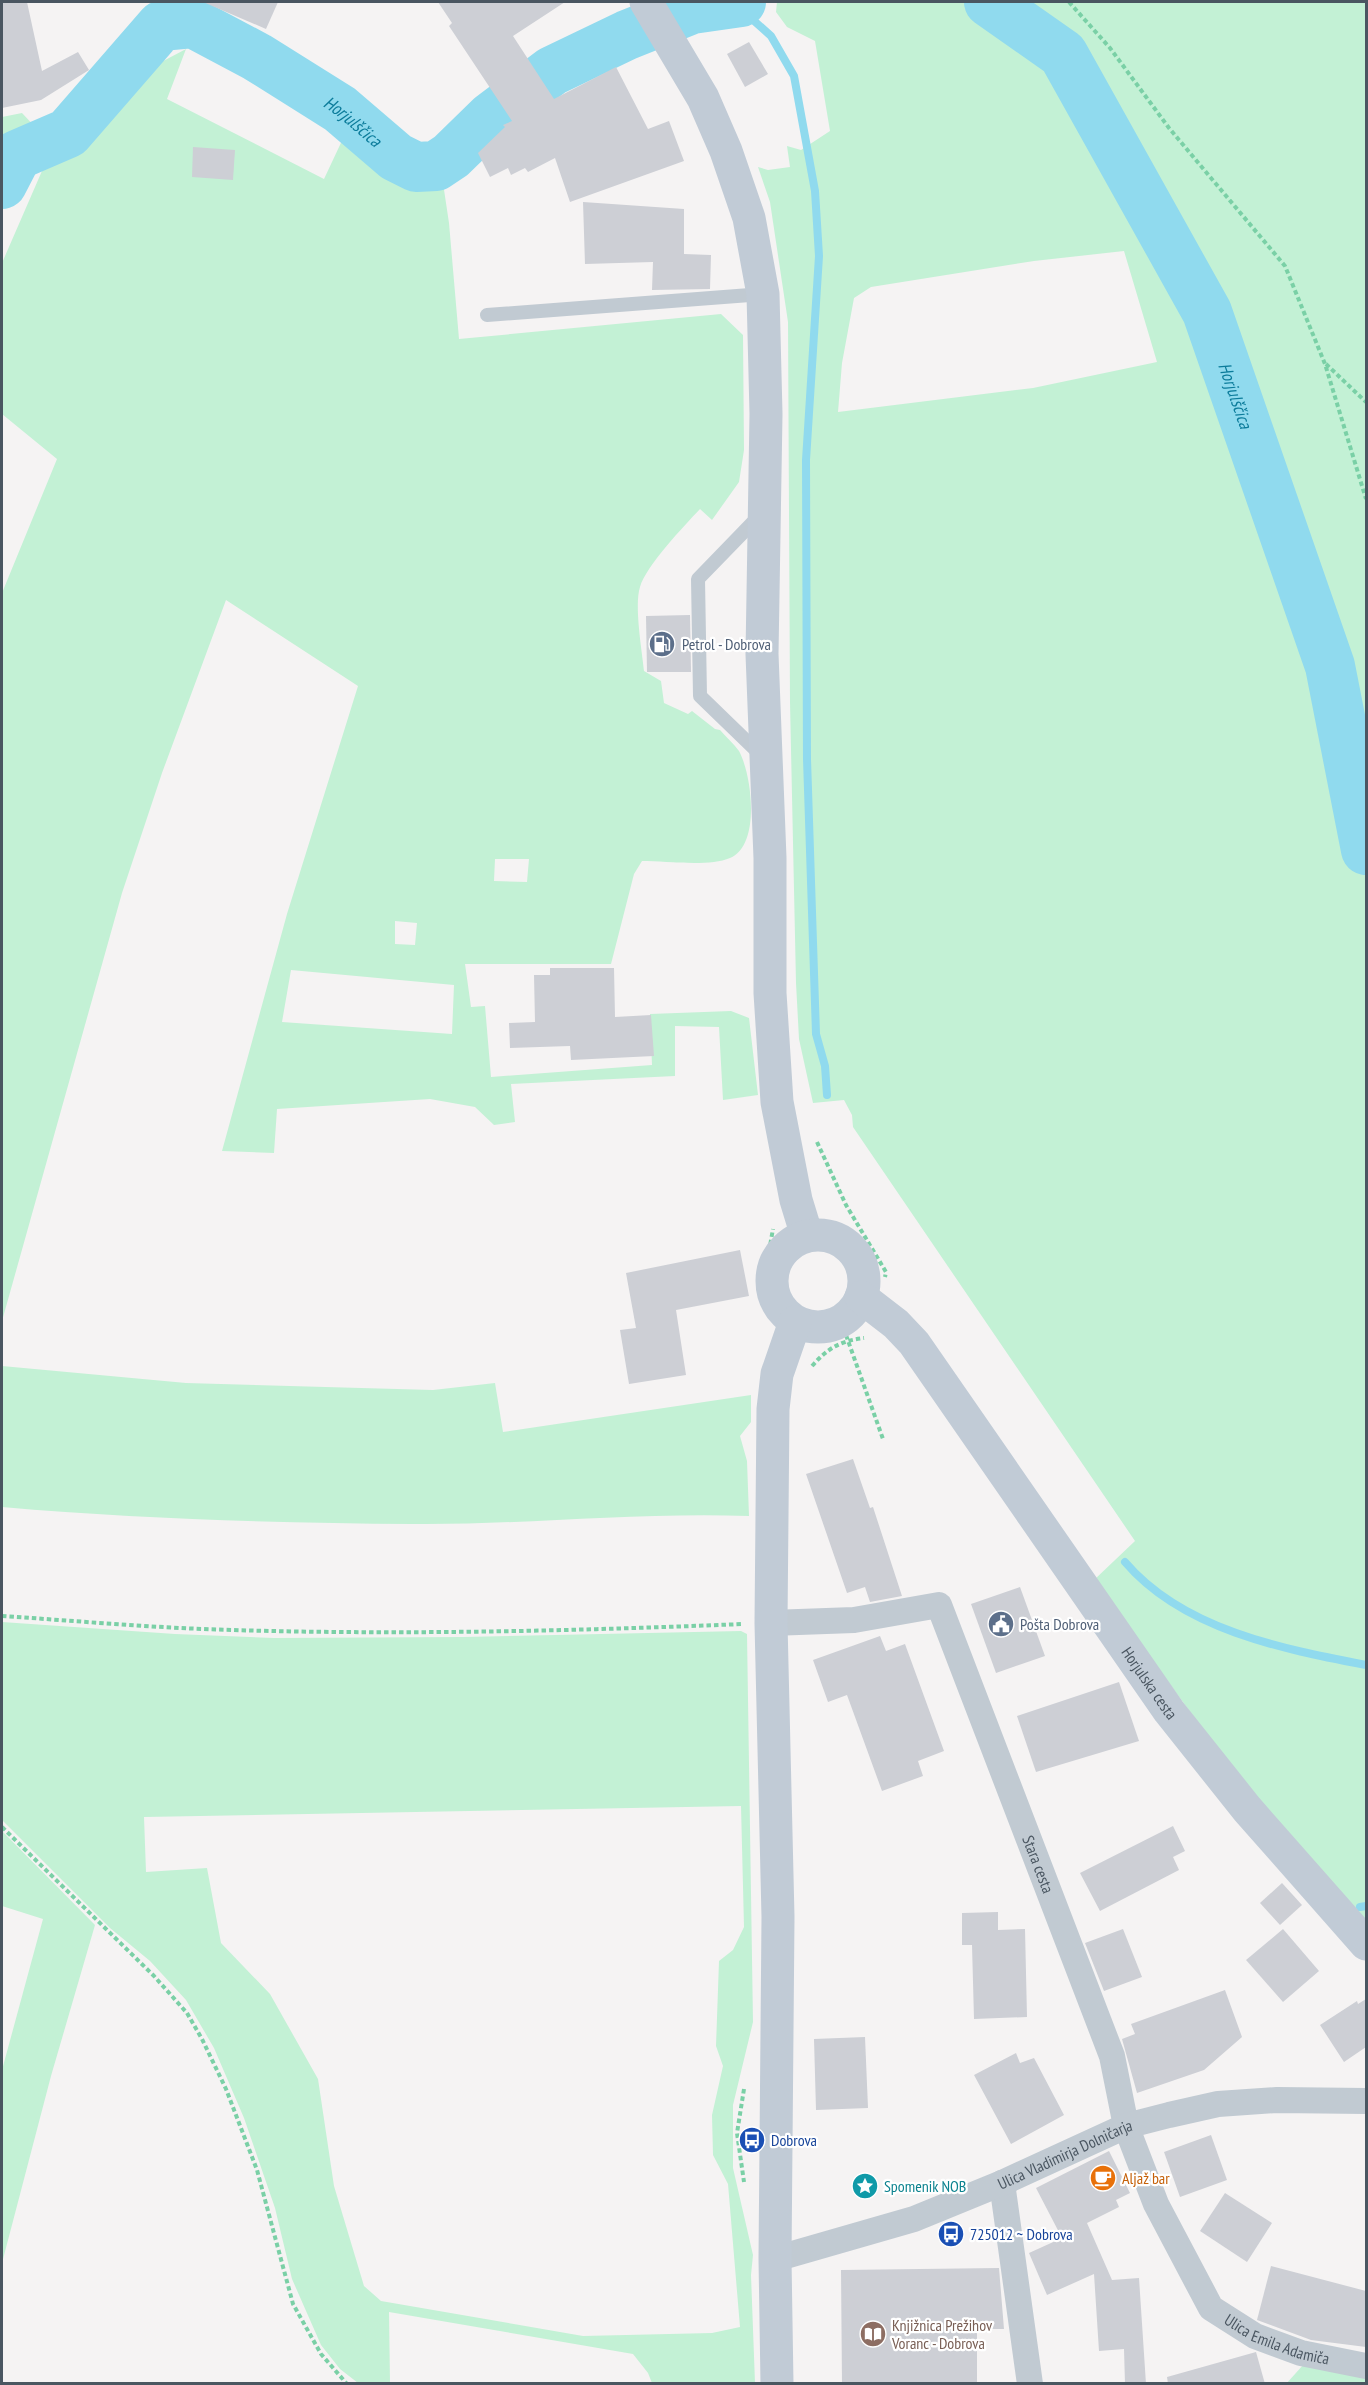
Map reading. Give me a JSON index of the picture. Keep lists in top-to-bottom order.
{
  "streets": {
    "street": [
      "Horjulska cesta",
      "Stara cesta",
      "Ulica Vladimirja Dolničarja",
      "Ulica Emila Adamiča"
    ]
  },
  "crossings": [
    ["Stara cesta", "Ulica Vladimirja Dolničarja"],
    ["Stara cesta", "Ulica Emila Adamiča"],
    ["Ulica Vladimirja Dolničarja", "Ulica Emila Adamiča"]
  ],
  "water": ["Horjulščica"],
  "places": {
    "fuel station": ["Petrol - Dobrova"],
    "public building": ["Pošta Dobrova"],
    "bus stop": ["Dobrova", "725012 ~ Dobrova"],
    "cafe": ["Aljaž bar"],
    "place": ["Spomenik NOB"],
    "library": ["Knjižnica Prežihov Voranc - Dobrova"]
  }
}
